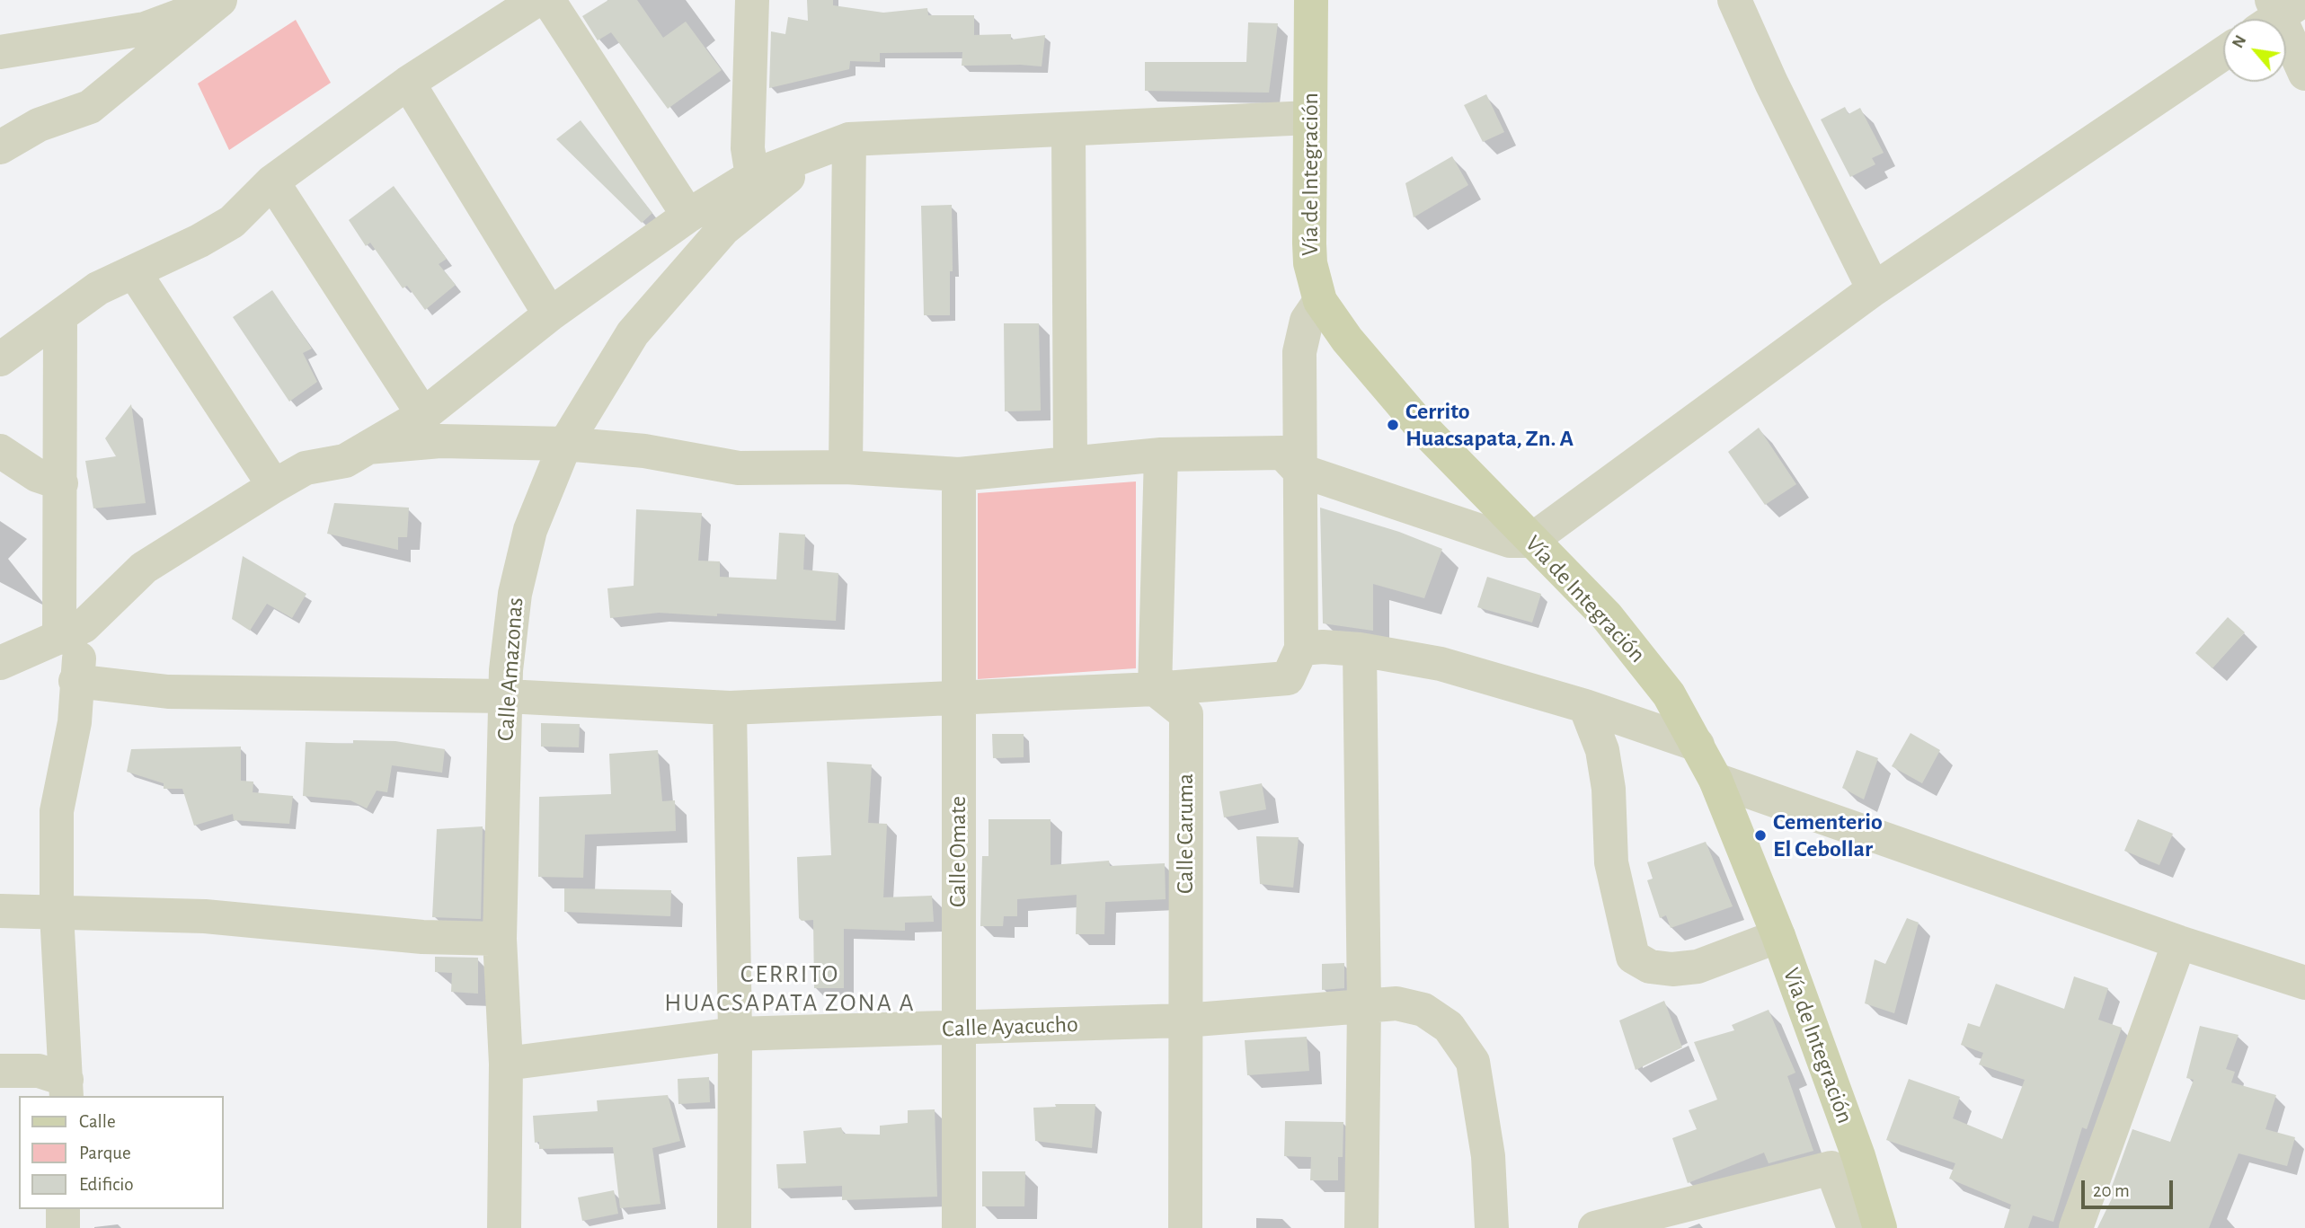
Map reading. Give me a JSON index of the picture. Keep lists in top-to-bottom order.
{
  "streets": {
    "main road": ["Vía de Integración"],
    "street": [
      "Calle Amazonas",
      "Calle Caruma",
      "Calle Omate",
      "Calle Ayacucho"
    ]
  },
  "crossings": [
    ["Calle Amazonas", "Calle Ayacucho"],
    ["Calle Caruma", "Calle Ayacucho"],
    ["Calle Omate", "Calle Ayacucho"]
  ],
  "districts": ["CERRITO HUACSAPATA ZONA A"],
  "places": ["Cerrito Huacsapata, Zn. A", "Cementerio El Cebollar"],
  "legend": ["Calle", "Parque", "Edificio"],
  "scale_bar": "20 m",
  "north": "top left"
}
